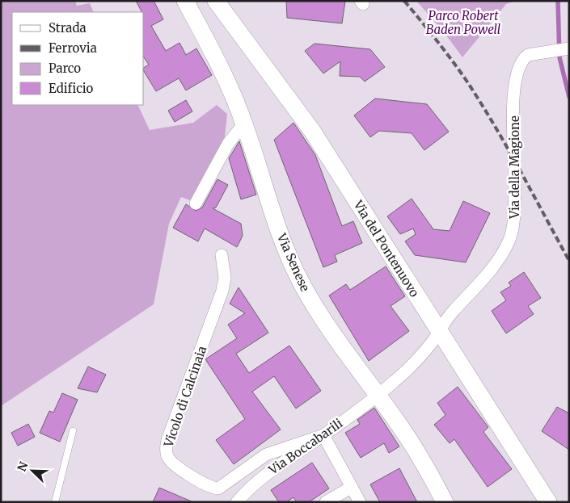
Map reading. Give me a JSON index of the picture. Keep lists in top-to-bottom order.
{
  "streets": {
    "main road": ["Via del Pontenuovo", "Via Senese"],
    "street": ["Via della Magione", "Vicolo di Calcinaia", "Via Boccabarili"]
  },
  "crossings": [
    ["Via della Magione", "Via del Pontenuovo"],
    ["Via della Magione", "Via Senese"],
    ["Via della Magione", "Via Boccabarili"],
    ["Via Senese", "Via Boccabarili"],
    ["Vicolo di Calcinaia", "Via Boccabarili"]
  ],
  "parks": ["Parco Robert Baden Powell"],
  "legend": [
    "Strada",
    "Ferrovia",
    "Parco",
    "Edificio"
  ],
  "north": "top left"
}
